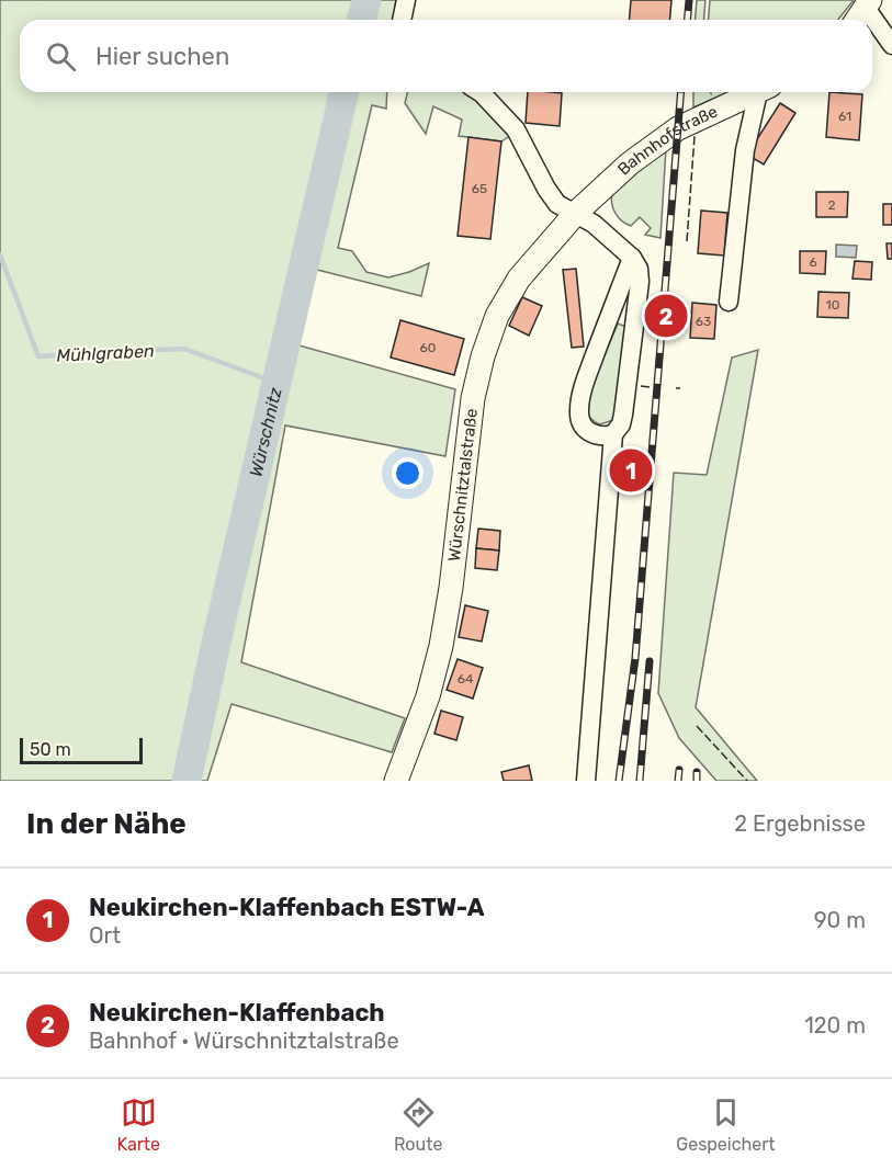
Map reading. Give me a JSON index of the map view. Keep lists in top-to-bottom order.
{
  "streets": {
    "main road": ["Bahnhofstraße", "Würschnitztalstraße"]
  },
  "crossings": [
    ["Bahnhofstraße", "Würschnitztalstraße"]
  ],
  "water": ["Mühlgraben", "Würschnitz"],
  "house_numbers": [
    "61",
    "65",
    "2",
    "6",
    "10",
    "63",
    "60",
    "64"
  ],
  "scale_bar": "50 m",
  "page": {
    "search": "Hier suchen",
    "pins": ["2", "1"],
    "scale": "50 m",
    "heading": ["In der Nähe", "2 Ergebnisse"],
    "list": [
      {
        "mark": "1",
        "name": "Neukirchen-Klaffenbach ESTW-A",
        "note": "Ort",
        "value": "90 m"
      },
      {
        "mark": "2",
        "name": "Neukirchen-Klaffenbach",
        "note": "Bahnhof · Würschnitztalstraße",
        "value": "120 m"
      }
    ],
    "nav": ["Karte", "Route", "Gespeichert"]
  }
}
